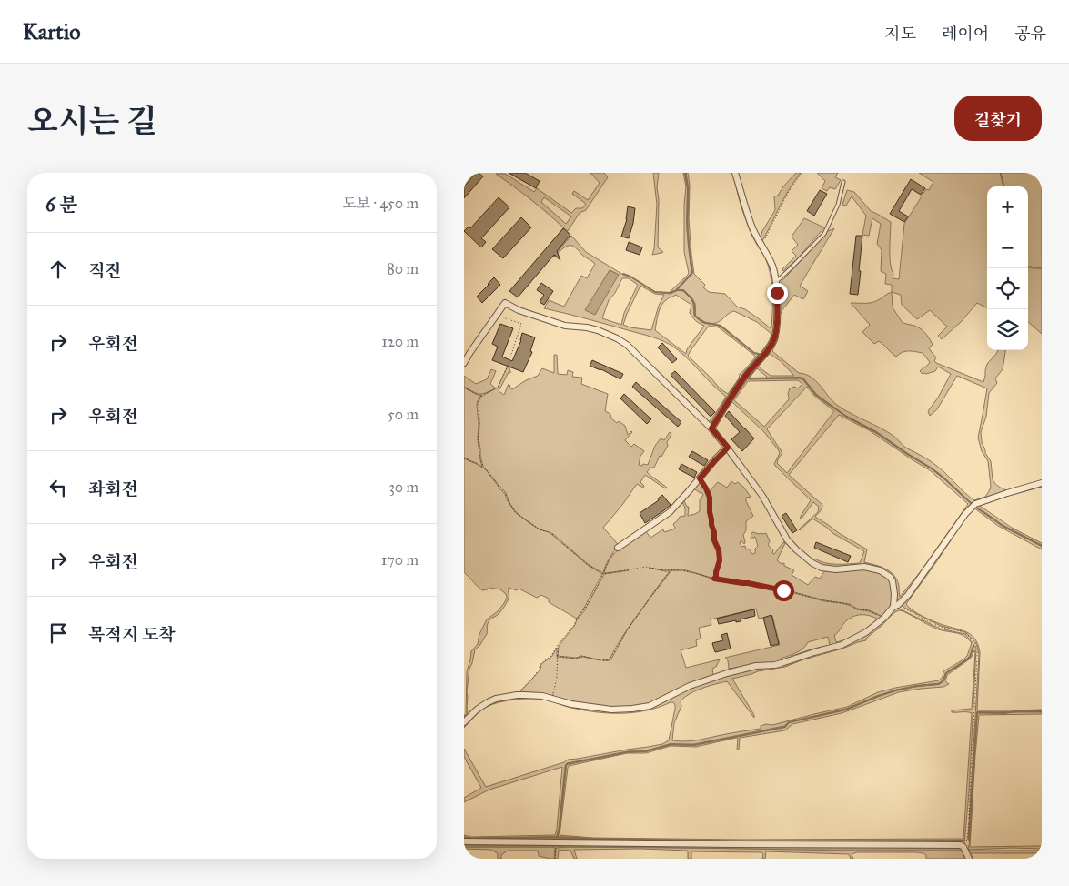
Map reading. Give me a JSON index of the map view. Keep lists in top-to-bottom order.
{
  "page": {
    "header": "Kartio",
    "nav": ["지도", "레이어", "공유"],
    "title": "오시는 길",
    "buttons": "길찾기",
    "heading": ["6 분", "도보 · 450 m"],
    "map_buttons": ["+", "−"],
    "list": [
      ["직진", "80 m"],
      ["우회전", "120 m"],
      ["우회전", "50 m"],
      ["좌회전", "30 m"],
      ["우회전", "170 m"],
      "목적지 도착"
    ]
  }
}
